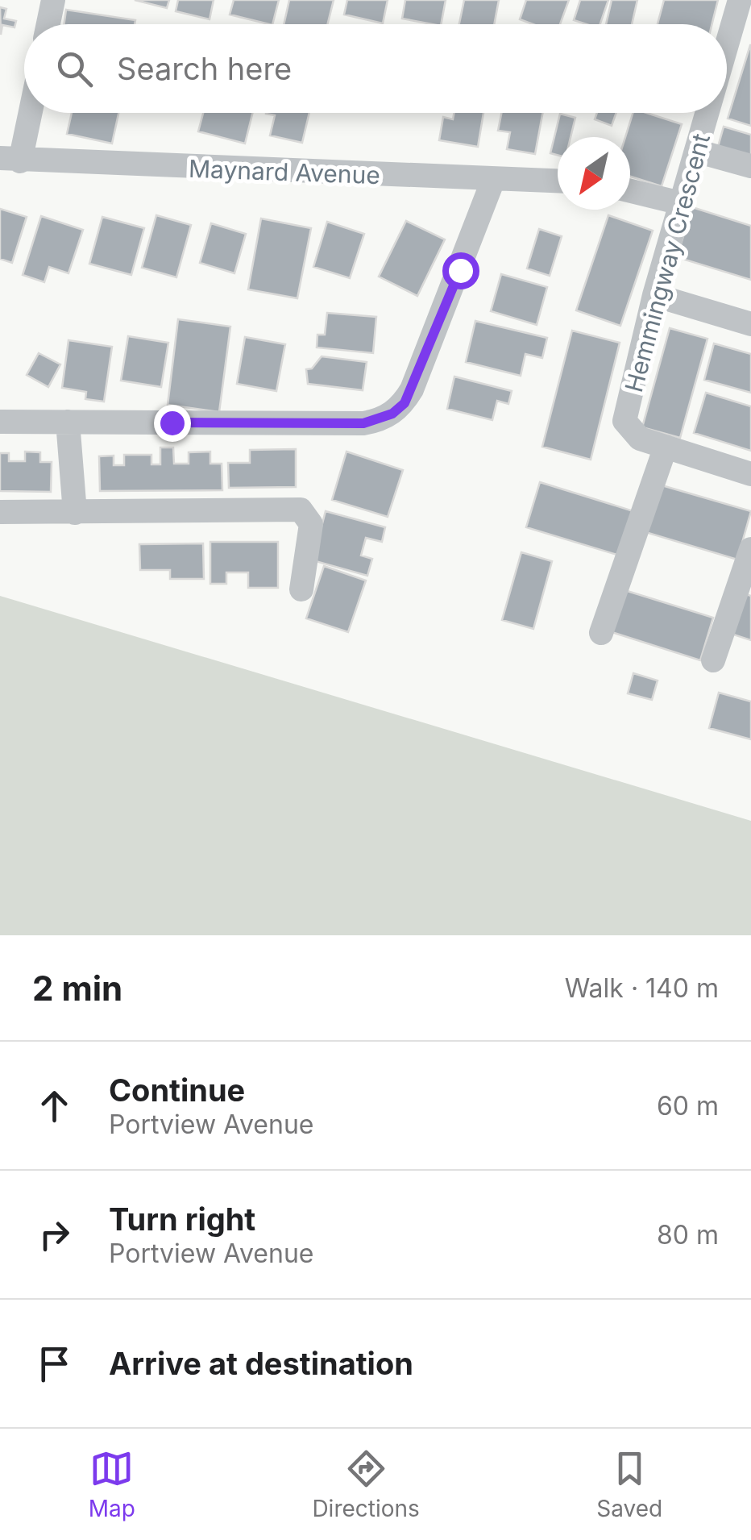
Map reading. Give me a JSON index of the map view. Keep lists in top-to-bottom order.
{
  "streets": {
    "street": ["Maynard Avenue", "Hemmingway Crescent"]
  },
  "north": "bottom left",
  "page": {
    "search": "Search here",
    "heading": ["2 min", "Walk · 140 m"],
    "list": [
      ["Continue", "Portview Avenue", "60 m"],
      ["Turn right", "Portview Avenue", "80 m"],
      "Arrive at destination"
    ],
    "nav": ["Map", "Directions", "Saved"]
  }
}
